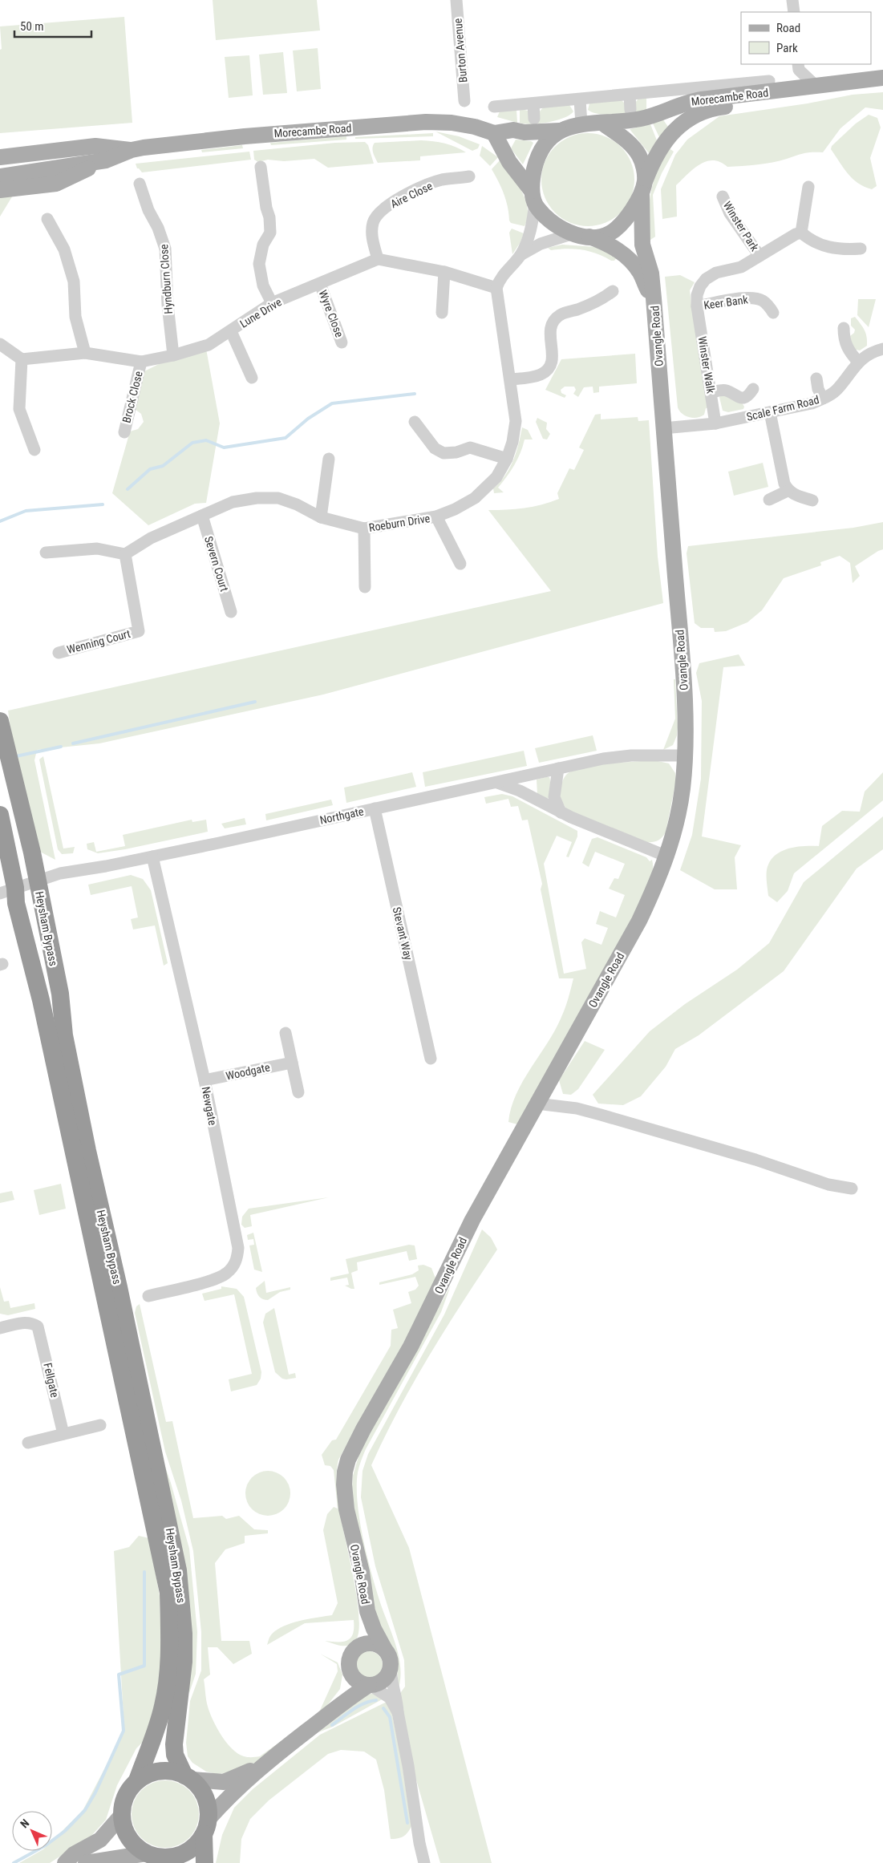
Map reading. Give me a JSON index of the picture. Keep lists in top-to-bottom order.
{
  "streets": {
    "highway": ["Heysham Bypass"],
    "main road": ["Morecambe Road", "Ovangle Road"],
    "street": [
      "Burton Avenue",
      "Aire Close",
      "Winster Park",
      "Hyndburn Close",
      "Keer Bank",
      "Lune Drive",
      "Wyre Close",
      "Winster Walk",
      "Brock Close",
      "Scale Farm Road",
      "Roeburn Drive",
      "Severn Court",
      "Wenning Court",
      "Northgate",
      "Stevant Way",
      "Woodgate",
      "Newgate",
      "Fellgate"
    ]
  },
  "crossings": [
    ["Morecambe Road", "Ovangle Road"],
    ["Aire Close", "Lune Drive"],
    ["Winster Park", "Keer Bank"],
    ["Winster Park", "Winster Walk"],
    ["Hyndburn Close", "Lune Drive"],
    ["Keer Bank", "Winster Walk"],
    ["Lune Drive", "Wyre Close"],
    ["Lune Drive", "Brock Close"],
    ["Ovangle Road", "Scale Farm Road"],
    ["Ovangle Road", "Northgate"],
    ["Winster Walk", "Scale Farm Road"],
    ["Roeburn Drive", "Severn Court"],
    ["Roeburn Drive", "Wenning Court"],
    ["Northgate", "Heysham Bypass"],
    ["Northgate", "Stevant Way"],
    ["Northgate", "Newgate"],
    ["Woodgate", "Newgate"]
  ],
  "legend": ["Road", "Park"],
  "scale_bar": "50 m",
  "north": "top left"
}
